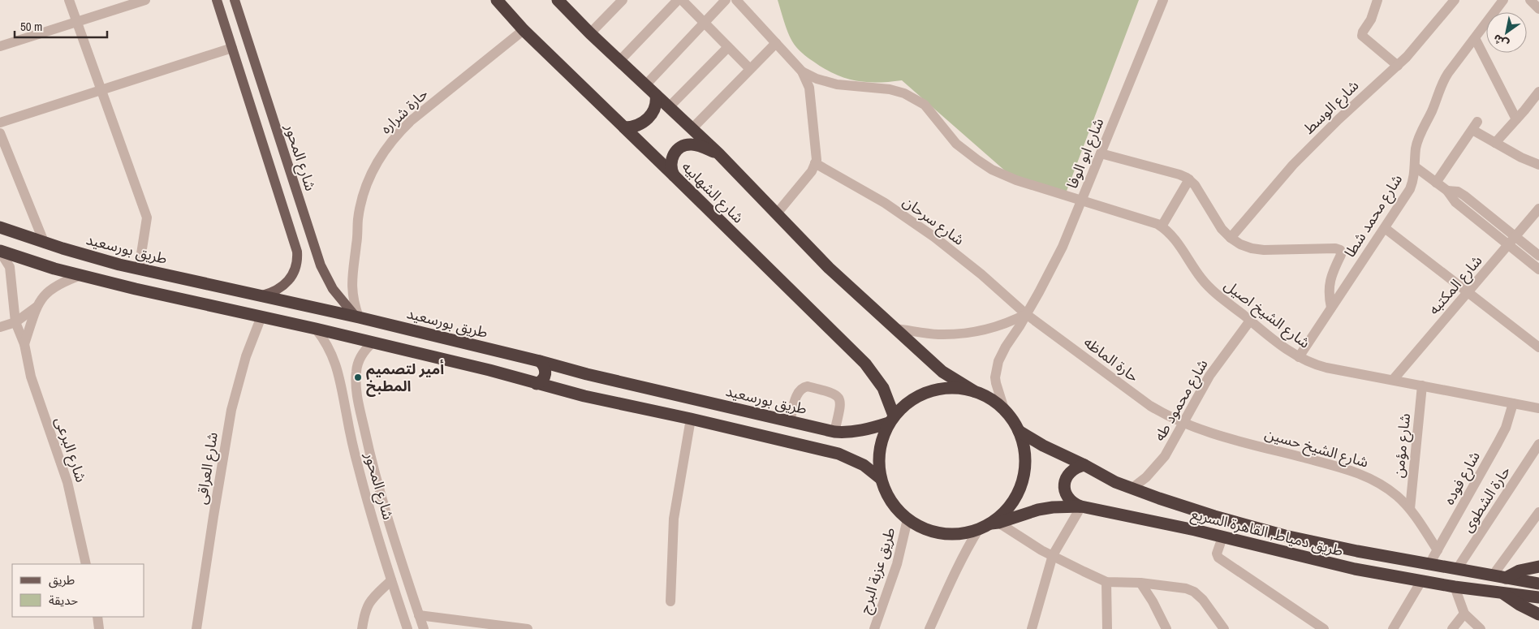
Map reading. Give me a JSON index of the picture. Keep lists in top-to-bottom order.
{
  "streets": {
    "highway": ["شارع الشهابيه", "طريق بورسعيد", "طريق دمياط, القاهرة السريع"],
    "main road": ["شارع المحور"],
    "street": [
      "شارع الوسط",
      "حارة شراره",
      "شارع ابو الوفا",
      "شارع محمد شطا",
      "شارع سرحان",
      "شارع المكتبه",
      "شارع الشيخ اصيل",
      "حارة الماظه",
      "شارع محمود طه",
      "شارع مؤمن",
      "شارع الشيخ حسين",
      "شارع البرعى",
      "شارع العراقى",
      "شارع فوده",
      "حارة الشطوى",
      "طريق عزبة البرج"
    ]
  },
  "crossings": [
    ["حارة شراره", "شارع المحور"],
    ["حارة شراره", "شارع الشهابيه"],
    ["حارة شراره", "طريق بورسعيد"],
    ["شارع ابو الوفا", "شارع سرحان"],
    ["شارع ابو الوفا", "شارع الشيخ اصيل"],
    ["شارع ابو الوفا", "حارة الماظه"],
    ["شارع المحور", "طريق بورسعيد"],
    ["شارع الشهابيه", "طريق بورسعيد"],
    ["شارع محمد شطا", "شارع الشيخ اصيل"],
    ["شارع سرحان", "حارة الماظه"],
    ["شارع المكتبه", "شارع الشيخ اصيل"],
    ["شارع الشيخ اصيل", "شارع محمود طه"],
    ["شارع الشيخ اصيل", "شارع مؤمن"],
    ["شارع الشيخ اصيل", "شارع فوده"],
    ["حارة الماظه", "شارع محمود طه"],
    ["حارة الماظه", "شارع الشيخ حسين"],
    ["شارع محمود طه", "شارع الشيخ حسين"],
    ["شارع محمود طه", "طريق دمياط, القاهرة السريع"],
    ["شارع مؤمن", "شارع الشيخ حسين"],
    ["شارع الشيخ حسين", "شارع فوده"],
    ["شارع فوده", "طريق دمياط, القاهرة السريع"],
    ["حارة الشطوى", "طريق دمياط, القاهرة السريع"]
  ],
  "places": ["أمير لتصميم المطبخ"],
  "legend": ["طريق", "حديقة"],
  "scale_bar": "50 m",
  "north": "bottom left"
}
